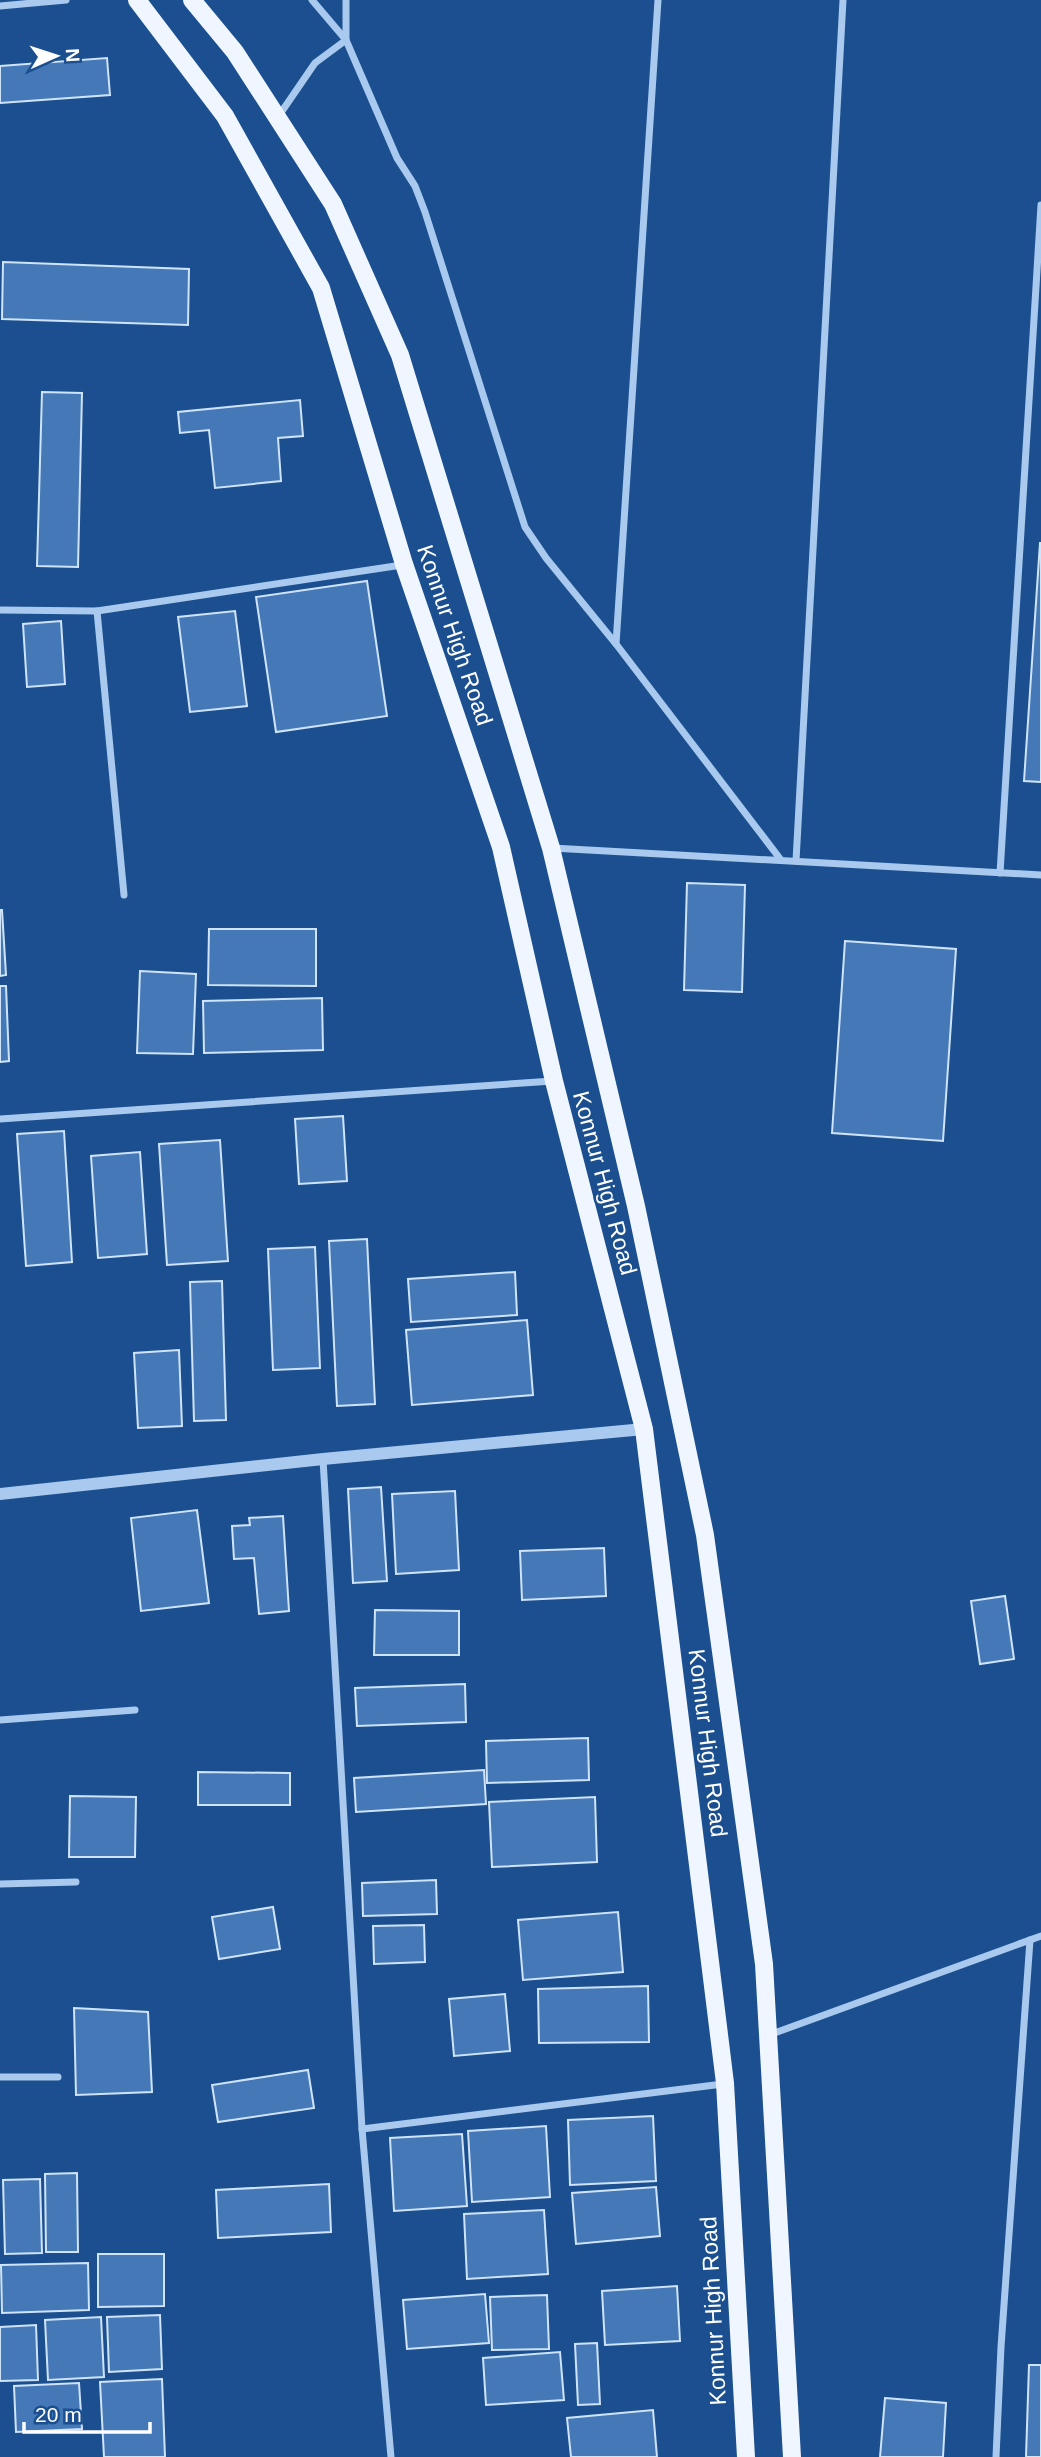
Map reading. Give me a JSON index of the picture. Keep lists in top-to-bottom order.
{
  "streets": {
    "main road": ["Konnur High Road"]
  },
  "scale_bar": "20 m",
  "north": "right"
}
